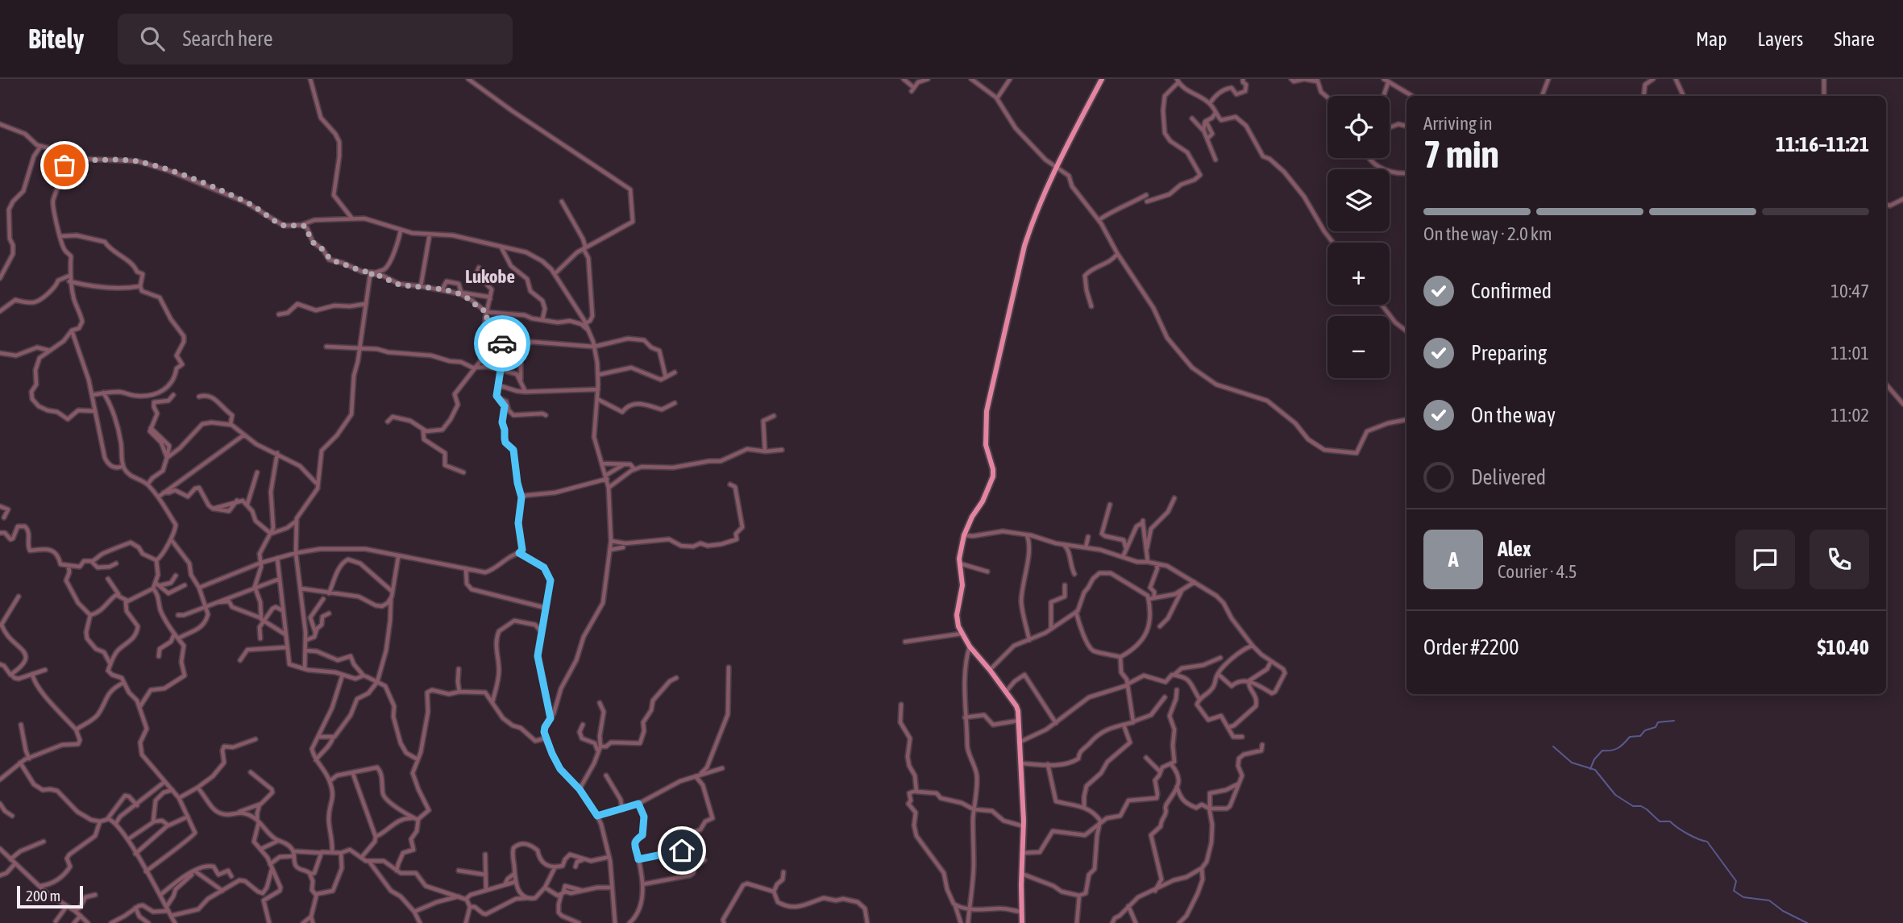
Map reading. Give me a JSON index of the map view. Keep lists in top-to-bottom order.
{
  "districts": ["Lukobe"],
  "scale_bar": "200 m",
  "page": {
    "header": "Bitely",
    "search": "Search here",
    "nav": ["Map", "Layers", "Share"],
    "map_buttons": ["+", "−"],
    "heading": ["7 min", "Arriving in", "11:16–11:21"],
    "panel": [
      "Alex",
      "Courier · 4.5",
      "Order #2200",
      "$10.40"
    ],
    "bar": "On the way · 2.0 km",
    "list": [
      ["Confirmed", "10:47"],
      ["Preparing", "11:01"],
      ["On the way", "11:02"],
      "Delivered"
    ],
    "round": "A",
    "scale": "200 m"
  }
}
